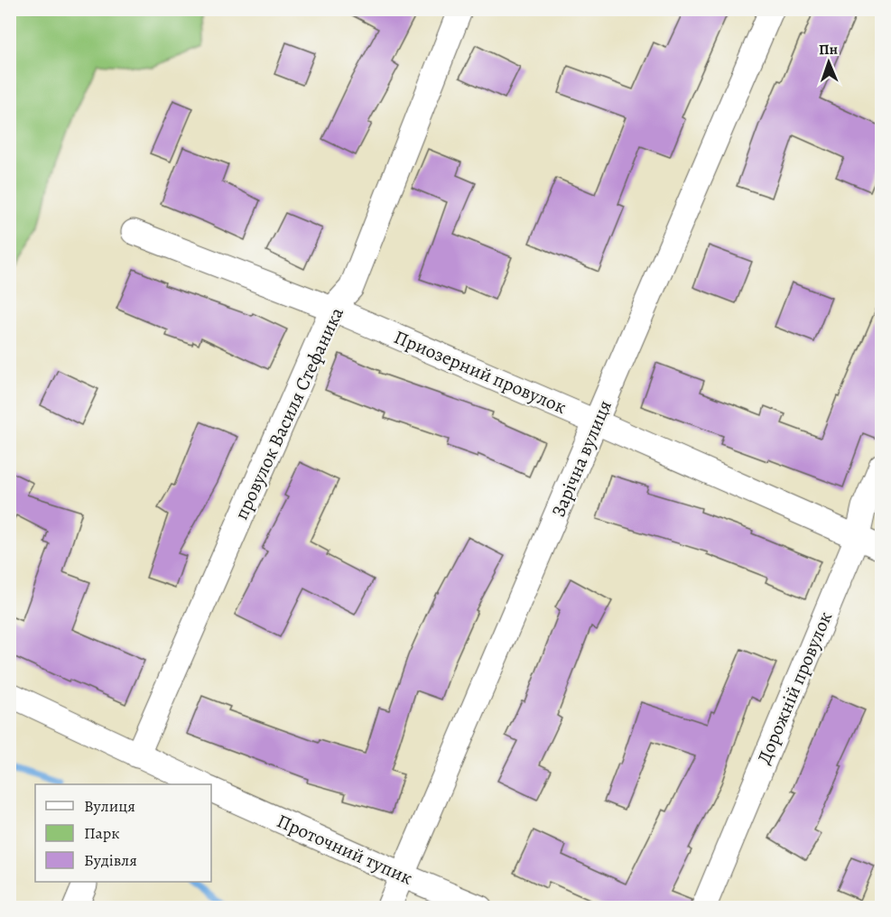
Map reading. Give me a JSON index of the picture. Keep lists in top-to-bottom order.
{
  "streets": {
    "street": [
      "Приозерний провулок",
      "провулок Василя Стефаника",
      "Зарічна вулиця",
      "Дорожній провулок",
      "Проточний тупик"
    ]
  },
  "crossings": [
    ["Приозерний провулок", "провулок Василя Стефаника"],
    ["Приозерний провулок", "Зарічна вулиця"],
    ["Приозерний провулок", "Дорожній провулок"],
    ["Зарічна вулиця", "Проточний тупик"]
  ],
  "legend": ["Вулиця", "Парк", "Будівля"],
  "north": "top"
}
